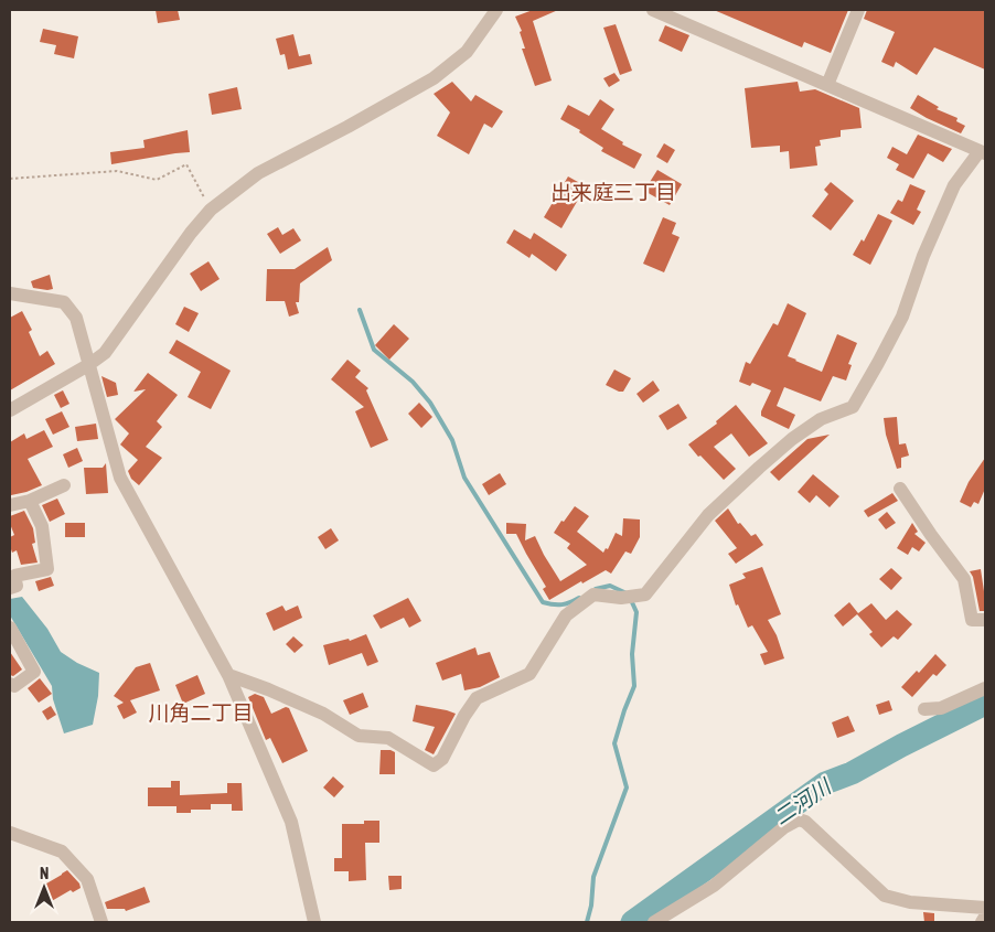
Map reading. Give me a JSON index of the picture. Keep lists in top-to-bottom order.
{
  "districts": ["出来庭三丁目", "川角二丁目"],
  "water": ["二河川"],
  "north": "top"
}
